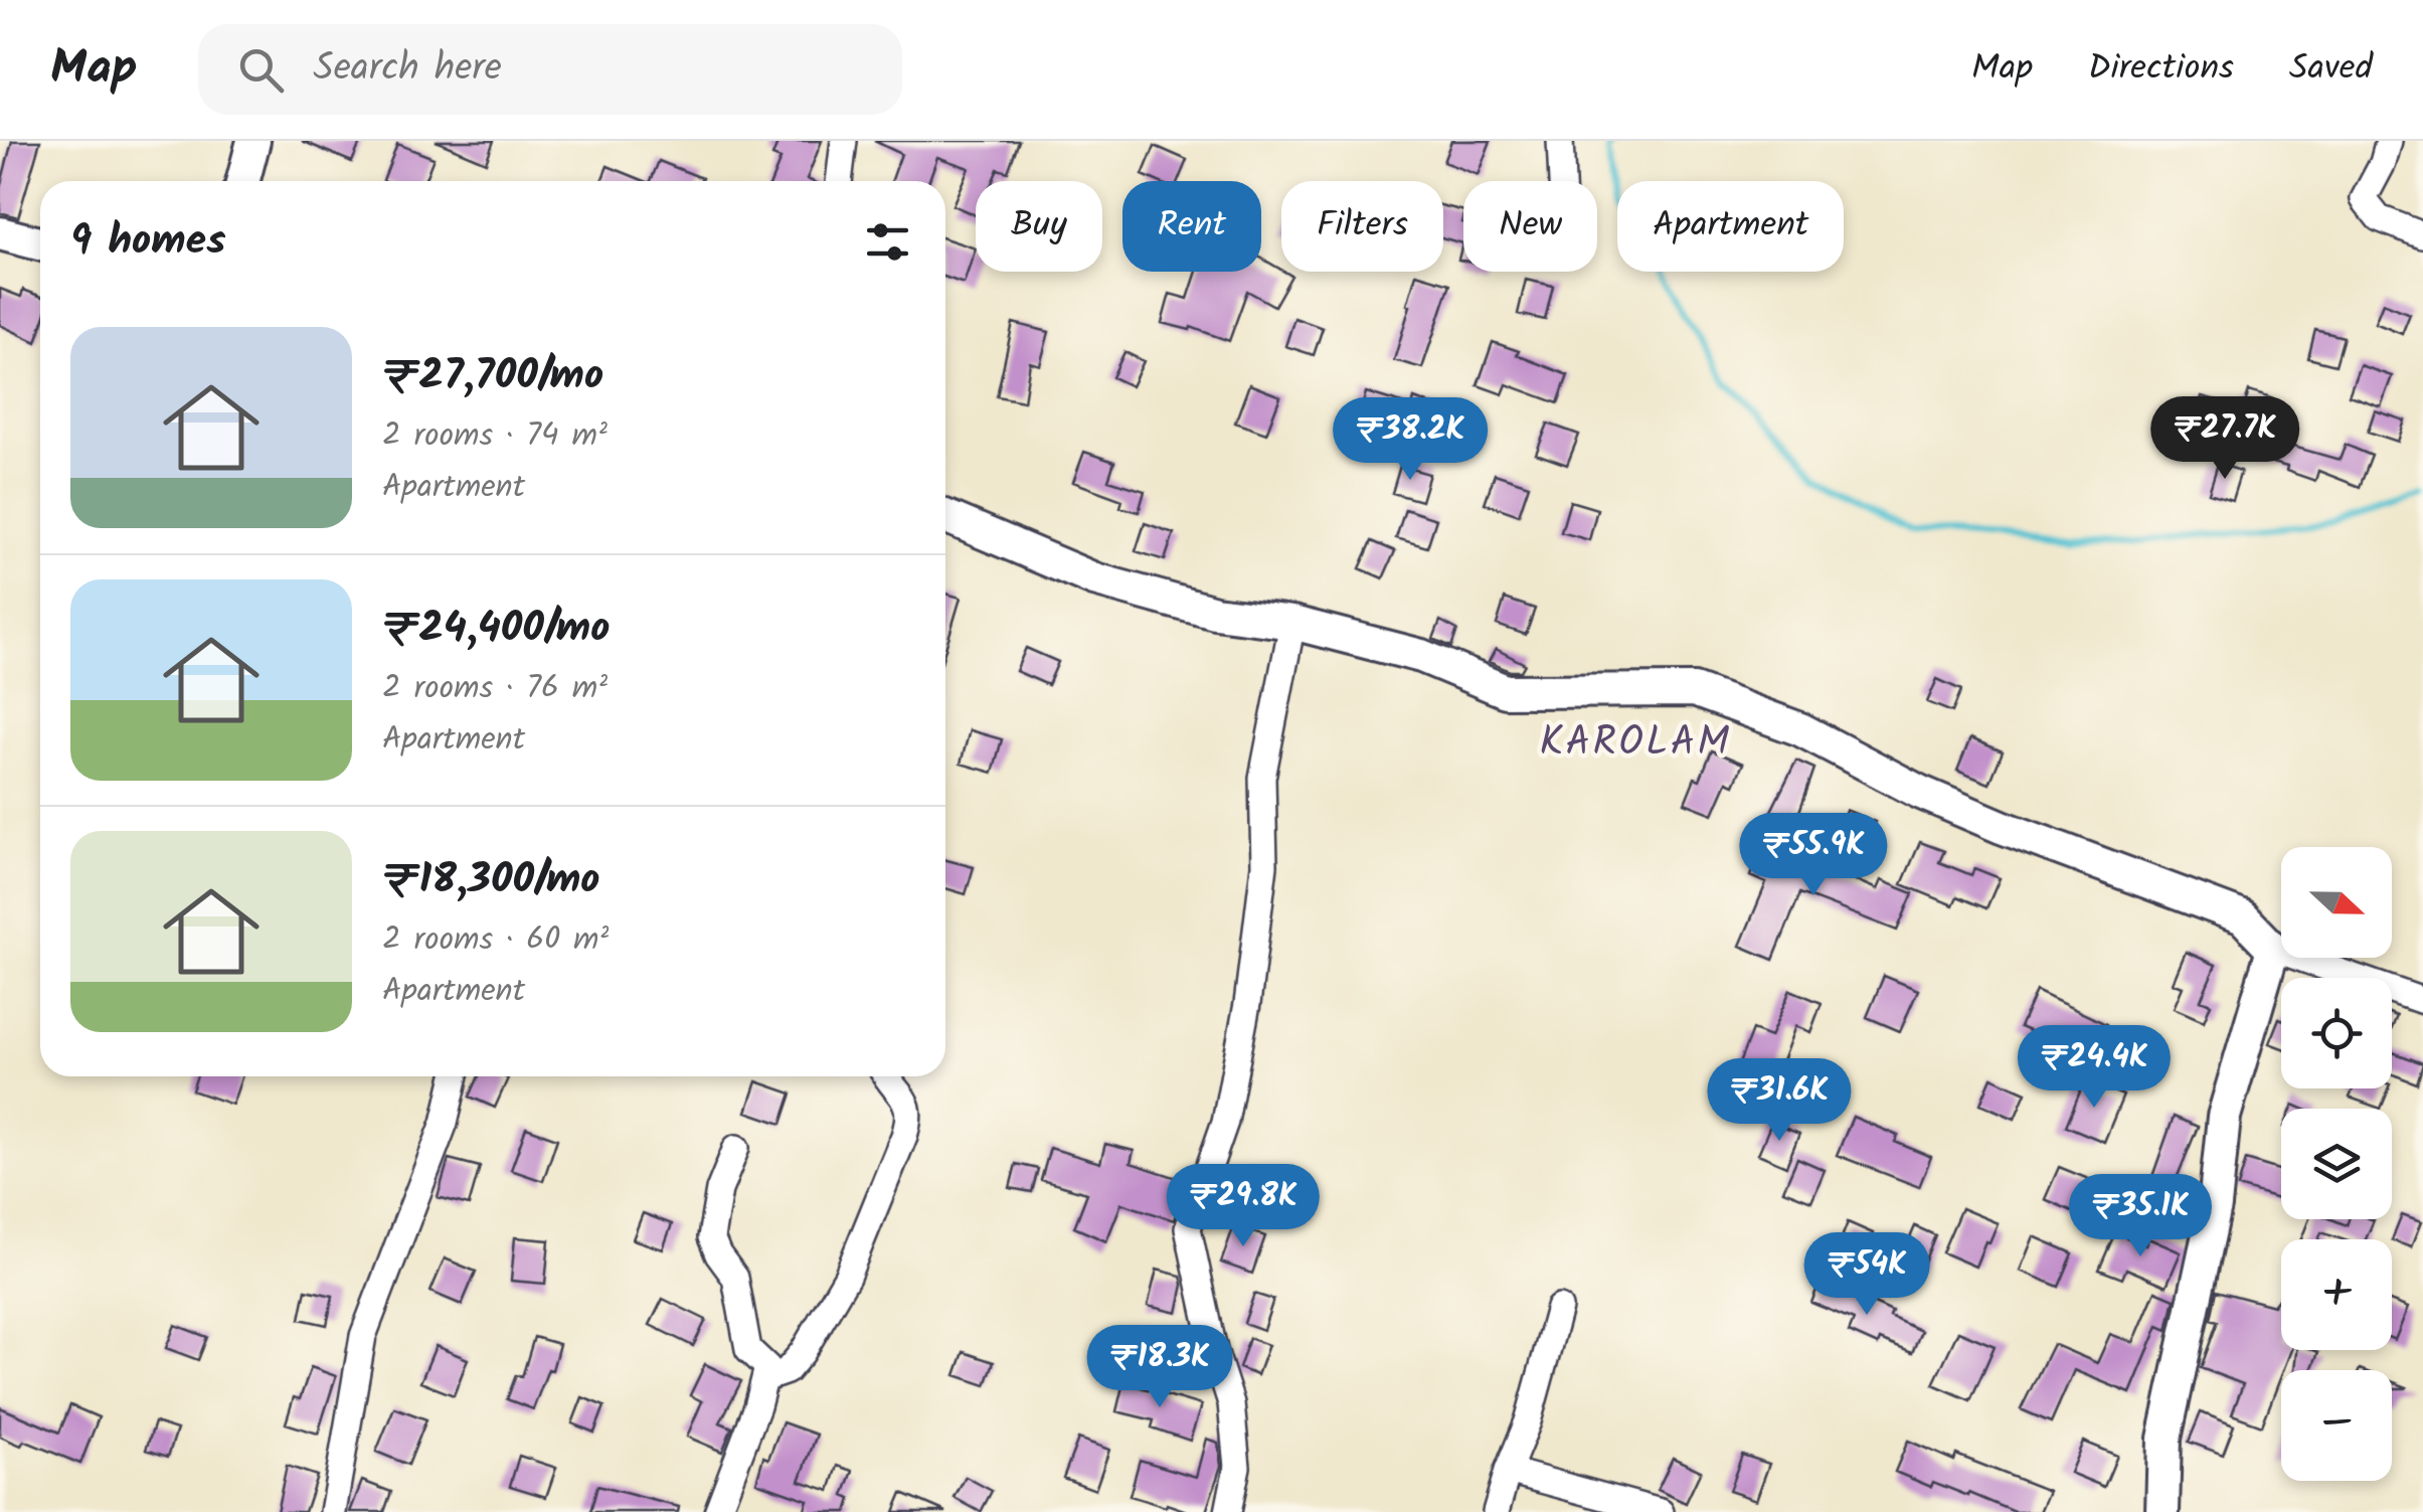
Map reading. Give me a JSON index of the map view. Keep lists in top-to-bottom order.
{
  "districts": ["KAROLAM"],
  "north": "right",
  "page": {
    "header": "Map",
    "search": "Search here",
    "nav": ["Map", "Directions", "Saved"],
    "chip": [
      "Buy",
      "Rent",
      "Filters",
      "New",
      "Apartment"
    ],
    "heading": "9 homes",
    "list": [
      {
        "name": "₹27,700/mo",
        "note": "2 rooms · 74 m² · Apartment"
      },
      {
        "name": "₹24,400/mo",
        "note": "2 rooms · 76 m² · Apartment"
      },
      {
        "name": "₹18,300/mo",
        "note": "2 rooms · 60 m² · Apartment"
      }
    ],
    "price": [
      "₹27.7K",
      "₹38.2K",
      "₹55.9K",
      "₹24.4K",
      "₹31.6K",
      "₹29.8K",
      "₹35.1K",
      "₹54K",
      "₹18.3K"
    ],
    "map_buttons": ["+", "−"]
  }
}
